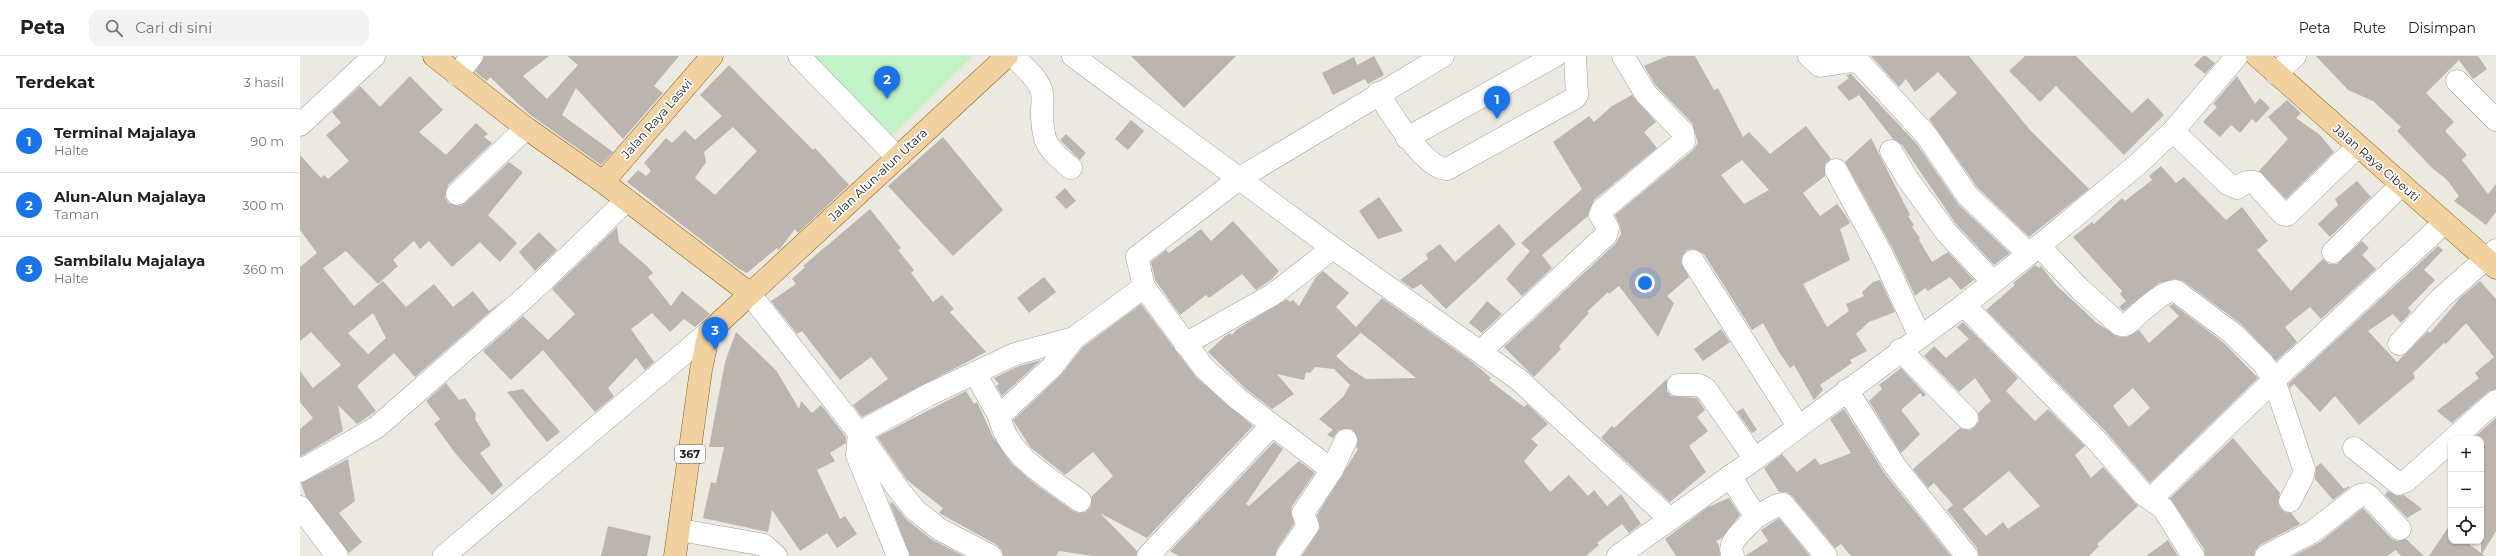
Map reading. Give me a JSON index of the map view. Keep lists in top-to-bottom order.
{
  "streets": {
    "main road": [
      "Jalan Raya Laswi",
      "Jalan Raya Cibeuti",
      "Jalan Alun-alun Utara",
      "367"
    ]
  },
  "crossings": [
    ["Jalan Alun-alun Utara", "367"]
  ],
  "page": {
    "header": "Peta",
    "search": "Cari di sini",
    "nav": ["Peta", "Rute", "Disimpan"],
    "heading": ["Terdekat", "3 hasil"],
    "pins": ["2", "1", "3"],
    "list": [
      {
        "mark": "1",
        "name": "Terminal Majalaya",
        "note": "Halte",
        "value": "90 m"
      },
      {
        "mark": "2",
        "name": "Alun-Alun Majalaya",
        "note": "Taman",
        "value": "300 m"
      },
      {
        "mark": "3",
        "name": "Sambilalu Majalaya",
        "note": "Halte",
        "value": "360 m"
      }
    ],
    "map_buttons": ["+", "−"]
  }
}
